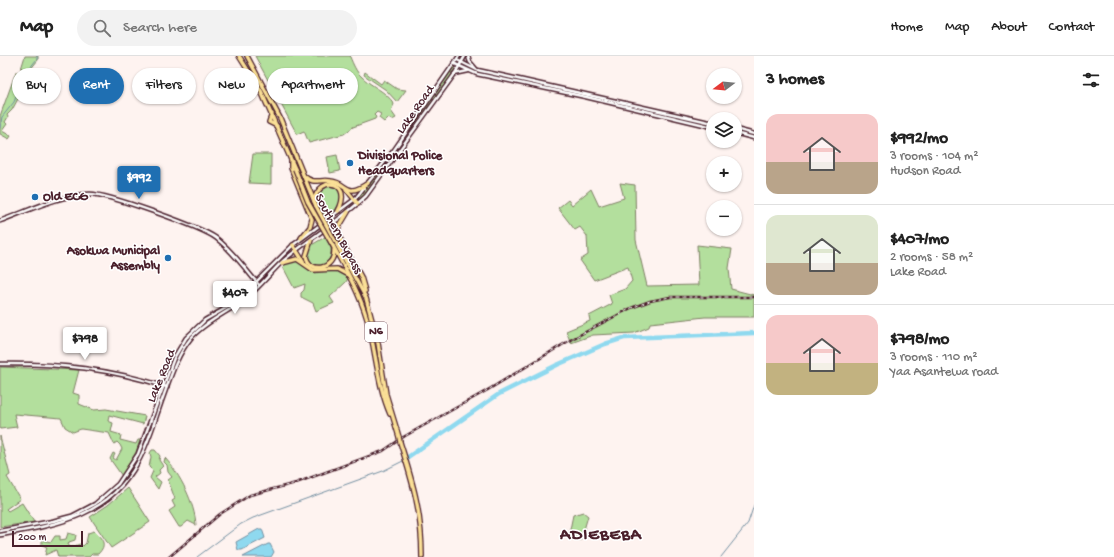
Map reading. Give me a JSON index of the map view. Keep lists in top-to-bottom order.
{
  "streets": {
    "highway": ["Southern Bypass", "N6"],
    "main road": ["Lake Road"]
  },
  "districts": ["ADIEBEBA"],
  "places": ["Divisional Police Headquarters", "Old ECG", "Asokwa Municipal Assembly"],
  "scale_bar": "200 m",
  "north": "left",
  "page": {
    "header": "Map",
    "search": "Search here",
    "nav": [
      "Home",
      "Map",
      "About",
      "Contact"
    ],
    "heading": "3 homes",
    "map_buttons": ["+", "−"],
    "chip": [
      "Buy",
      "Rent",
      "Filters",
      "New",
      "Apartment"
    ],
    "list": [
      {
        "name": "$992/mo",
        "note": "3 rooms · 104 m² · Hudson Road"
      },
      {
        "name": "$407/mo",
        "note": "2 rooms · 58 m² · Lake Road"
      },
      {
        "name": "$798/mo",
        "note": "3 rooms · 110 m² · Yaa Asantewa road"
      }
    ],
    "price": ["$992", "$407", "$798"],
    "scale": "200 m"
  }
}
